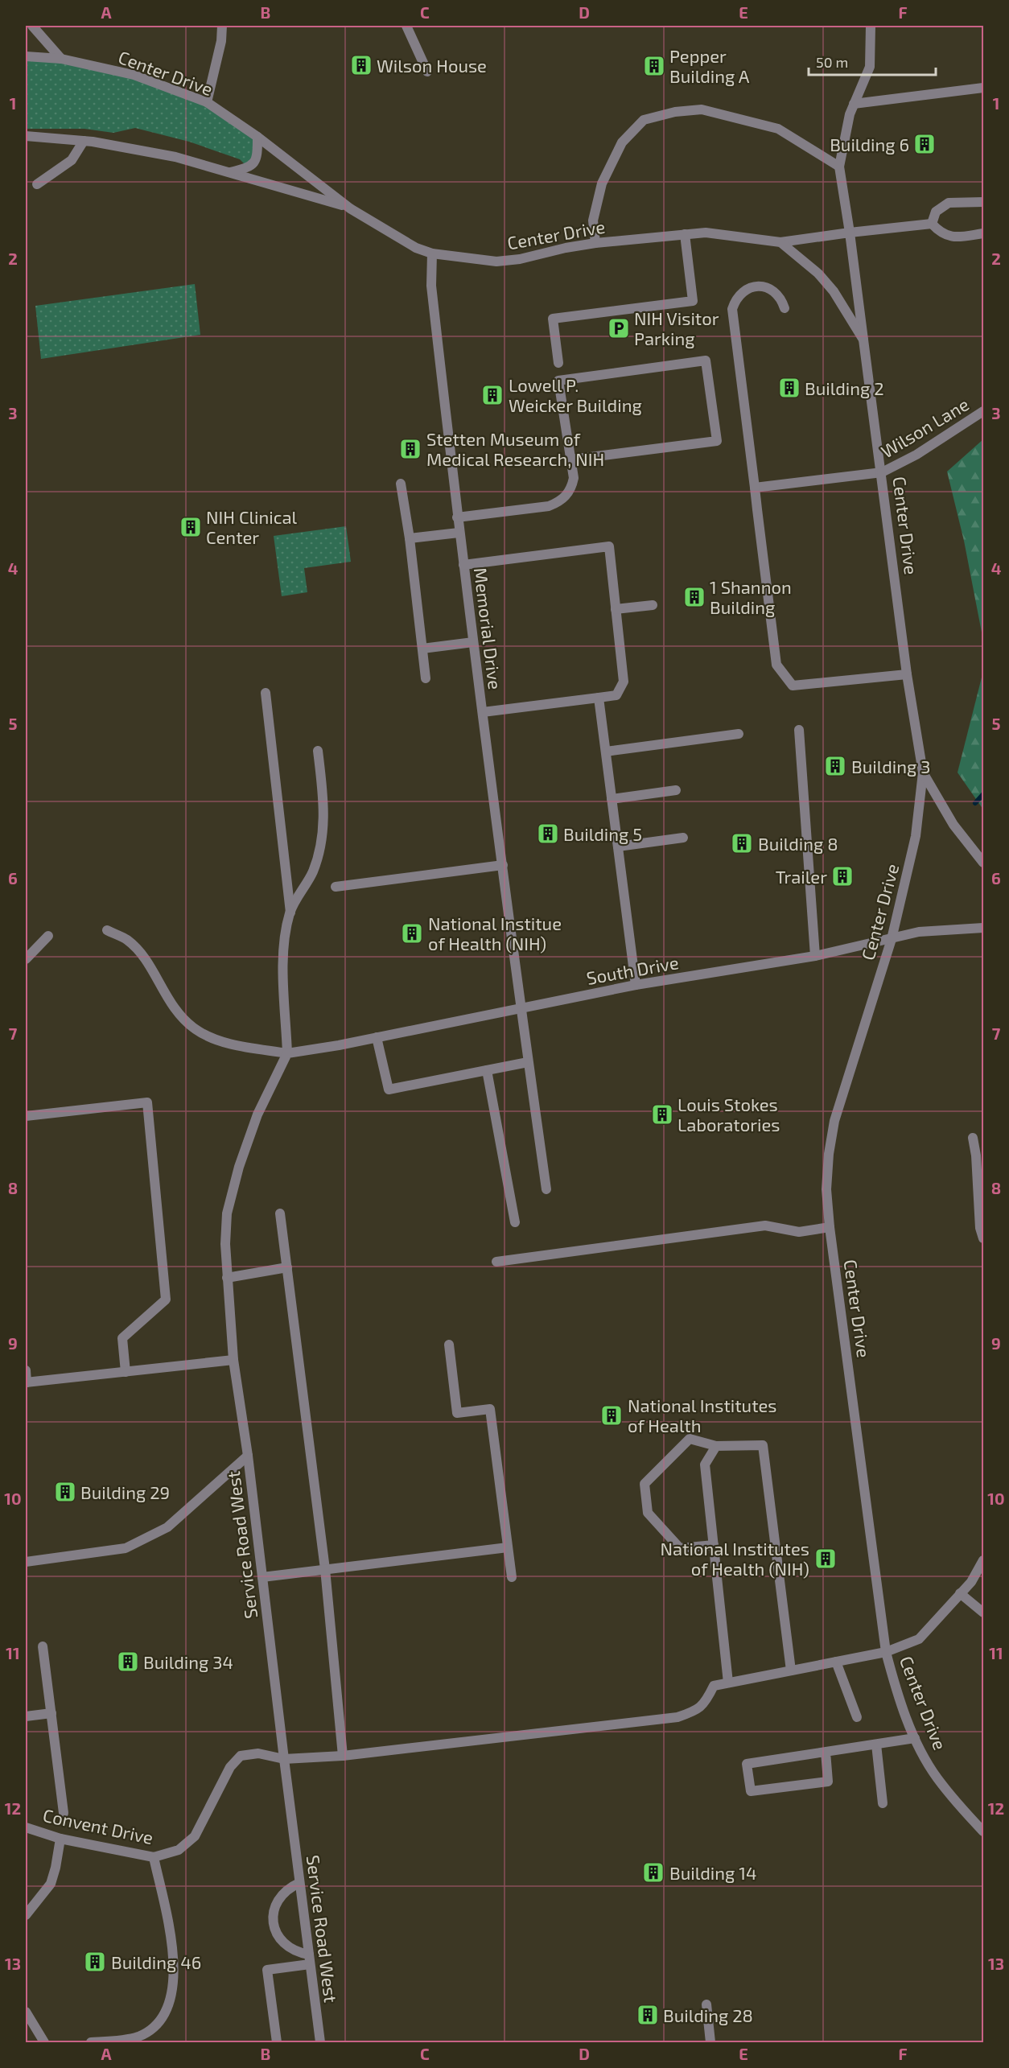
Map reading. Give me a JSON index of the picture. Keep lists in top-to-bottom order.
{
  "streets": {
    "street": [
      "Center Drive",
      "Wilson Lane",
      "Memorial Drive",
      "South Drive",
      "Service Road West",
      "Convent Drive"
    ]
  },
  "crossings": [
    ["Center Drive", "Wilson Lane"],
    ["Center Drive", "Memorial Drive"],
    ["Center Drive", "South Drive"],
    ["Memorial Drive", "South Drive"],
    ["South Drive", "Service Road West"],
    ["Service Road West", "Convent Drive"]
  ],
  "places": {
    "building": [
      "Wilson House",
      "Pepper Building A",
      "Building 6",
      "Building 2",
      "Lowell P. Weicker Building",
      "Stetten Museum of Medical Research, NIH",
      "NIH Clinical Center",
      "1 Shannon Building",
      "Building 3",
      "Building 5",
      "Building 8",
      "Trailer",
      "National Institue of Health (NIH)",
      "Louis Stokes Laboratories",
      "National Institutes of Health",
      "Building 29",
      "National Institutes of Health (NIH)",
      "Building 34",
      "Building 14",
      "Building 46",
      "Building 28"
    ],
    "parking": ["NIH Visitor Parking"]
  },
  "scale_bar": "50 m",
  "grid": {
    "columns": [
      "A",
      "B",
      "C",
      "D",
      "E",
      "F"
    ],
    "rows": [
      "1",
      "2",
      "3",
      "4",
      "5",
      "6",
      "7",
      "8",
      "9",
      "10",
      "11",
      "12",
      "13"
    ]
  }
}
